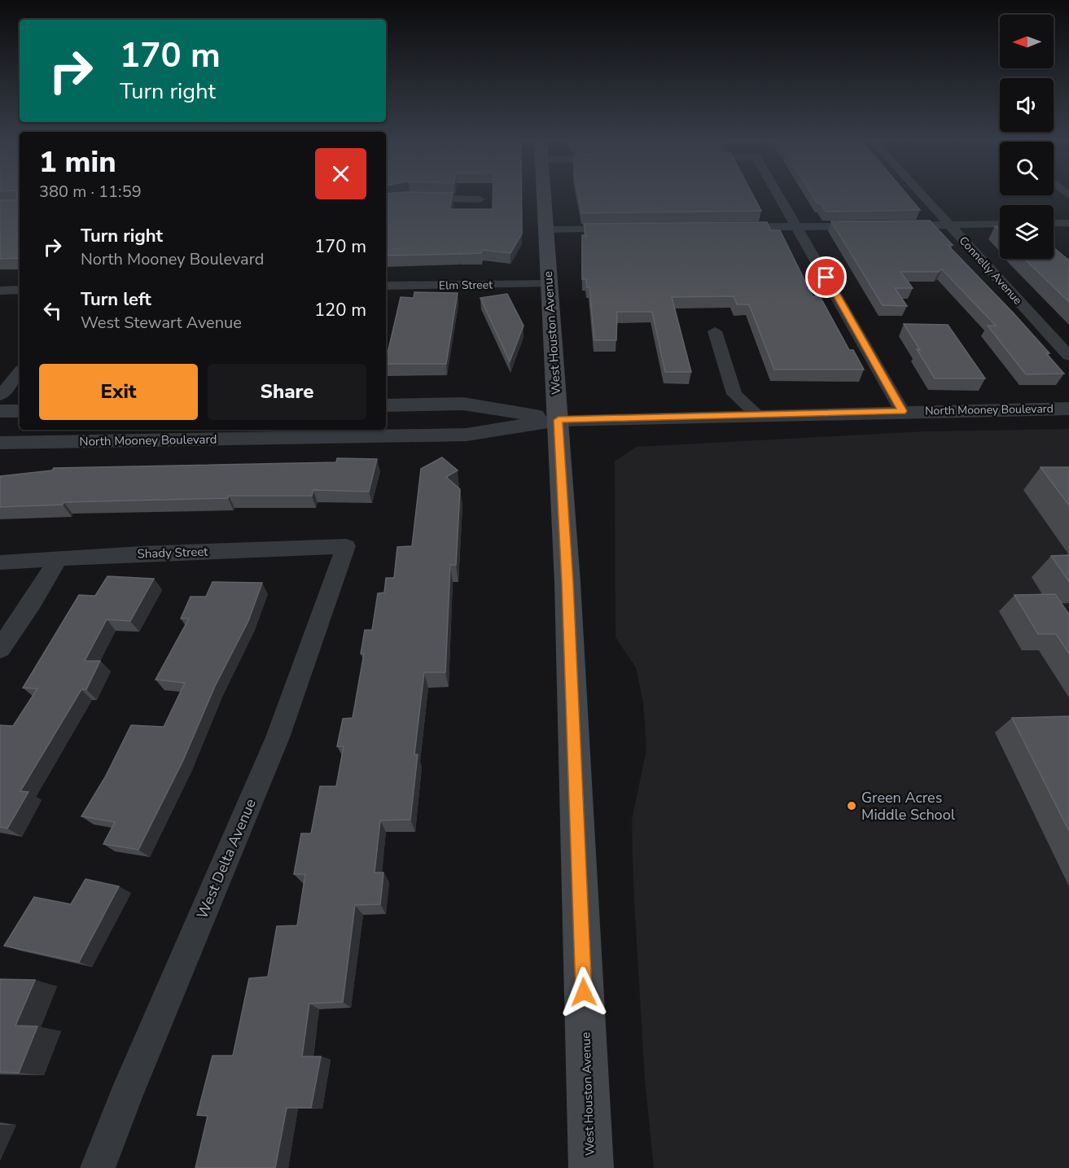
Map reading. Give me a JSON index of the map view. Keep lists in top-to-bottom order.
{
  "streets": {
    "main road": ["West Houston Avenue"],
    "street": [
      "Connelly Avenue",
      "Elm Street",
      "North Mooney Boulevard",
      "Shady Street",
      "West Delta Avenue"
    ]
  },
  "crossings": [
    ["Elm Street", "West Houston Avenue"],
    ["West Houston Avenue", "North Mooney Boulevard"],
    ["Shady Street", "West Delta Avenue"]
  ],
  "places": ["Green Acres Middle School"],
  "north": "left",
  "page": {
    "turn": ["170 m", "Turn right"],
    "heading": ["1 min", "380 m · 11:59"],
    "list": [
      {
        "name": "Turn right",
        "note": "North Mooney Boulevard",
        "value": "170 m"
      },
      {
        "name": "Turn left",
        "note": "West Stewart Avenue",
        "value": "120 m"
      }
    ],
    "buttons": ["Exit", "Share"]
  }
}
